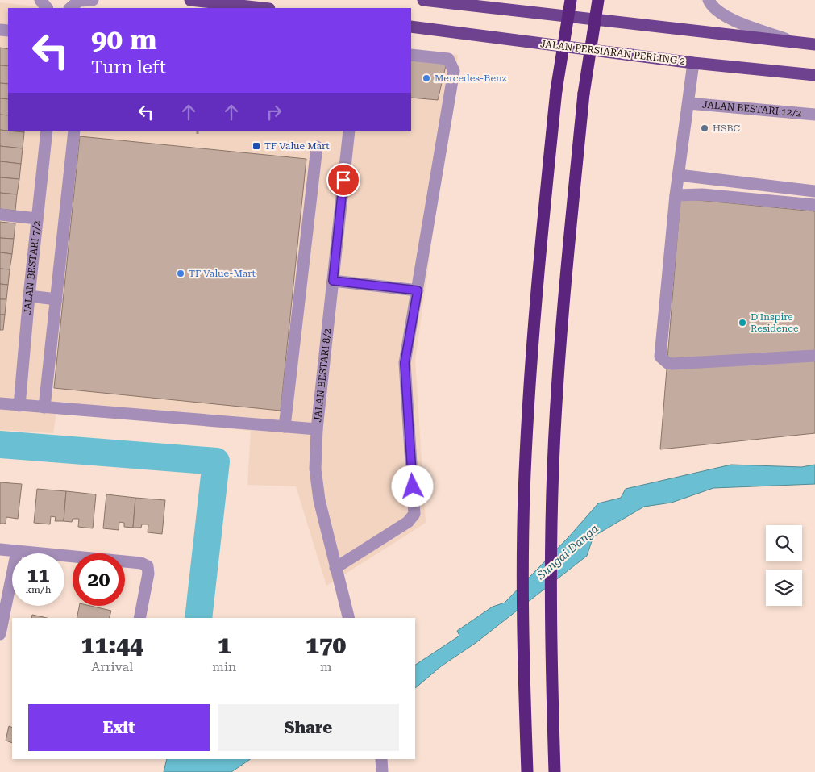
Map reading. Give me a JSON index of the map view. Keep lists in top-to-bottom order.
{
  "streets": {
    "main road": ["JALAN PERSIARAN PERLING 2"],
    "street": ["JALAN BESTARI 12/2", "JALAN BESTARI 7/2", "JALAN BESTARI 8/2"]
  },
  "water": ["Sungai Danga"],
  "places": {
    "other": [
      "Mercedes-Benz",
      "HSBC",
      "TF Value-Mart",
      "D'Inspire Residence"
    ],
    "transit": ["TF Value Mart"]
  },
  "page": {
    "turn": ["90 m", "Turn left"],
    "speed": "11 km/h",
    "limit": "20",
    "eta": [
      "11:44",
      "Arrival",
      "1",
      "min",
      "170",
      "m"
    ],
    "buttons": ["Exit", "Share"]
  }
}
